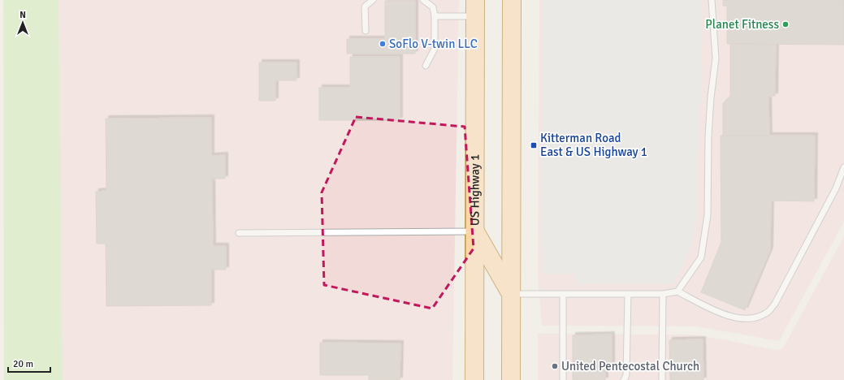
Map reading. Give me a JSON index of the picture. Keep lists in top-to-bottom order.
{
  "streets": {
    "main road": ["US Highway 1"]
  },
  "places": {
    "other": ["Planet Fitness", "SoFlo V-twin LLC", "United Pentecostal Church"],
    "transit": ["Kitterman Road East & US Highway 1"]
  },
  "scale_bar": "20 m",
  "north": "top"
}
